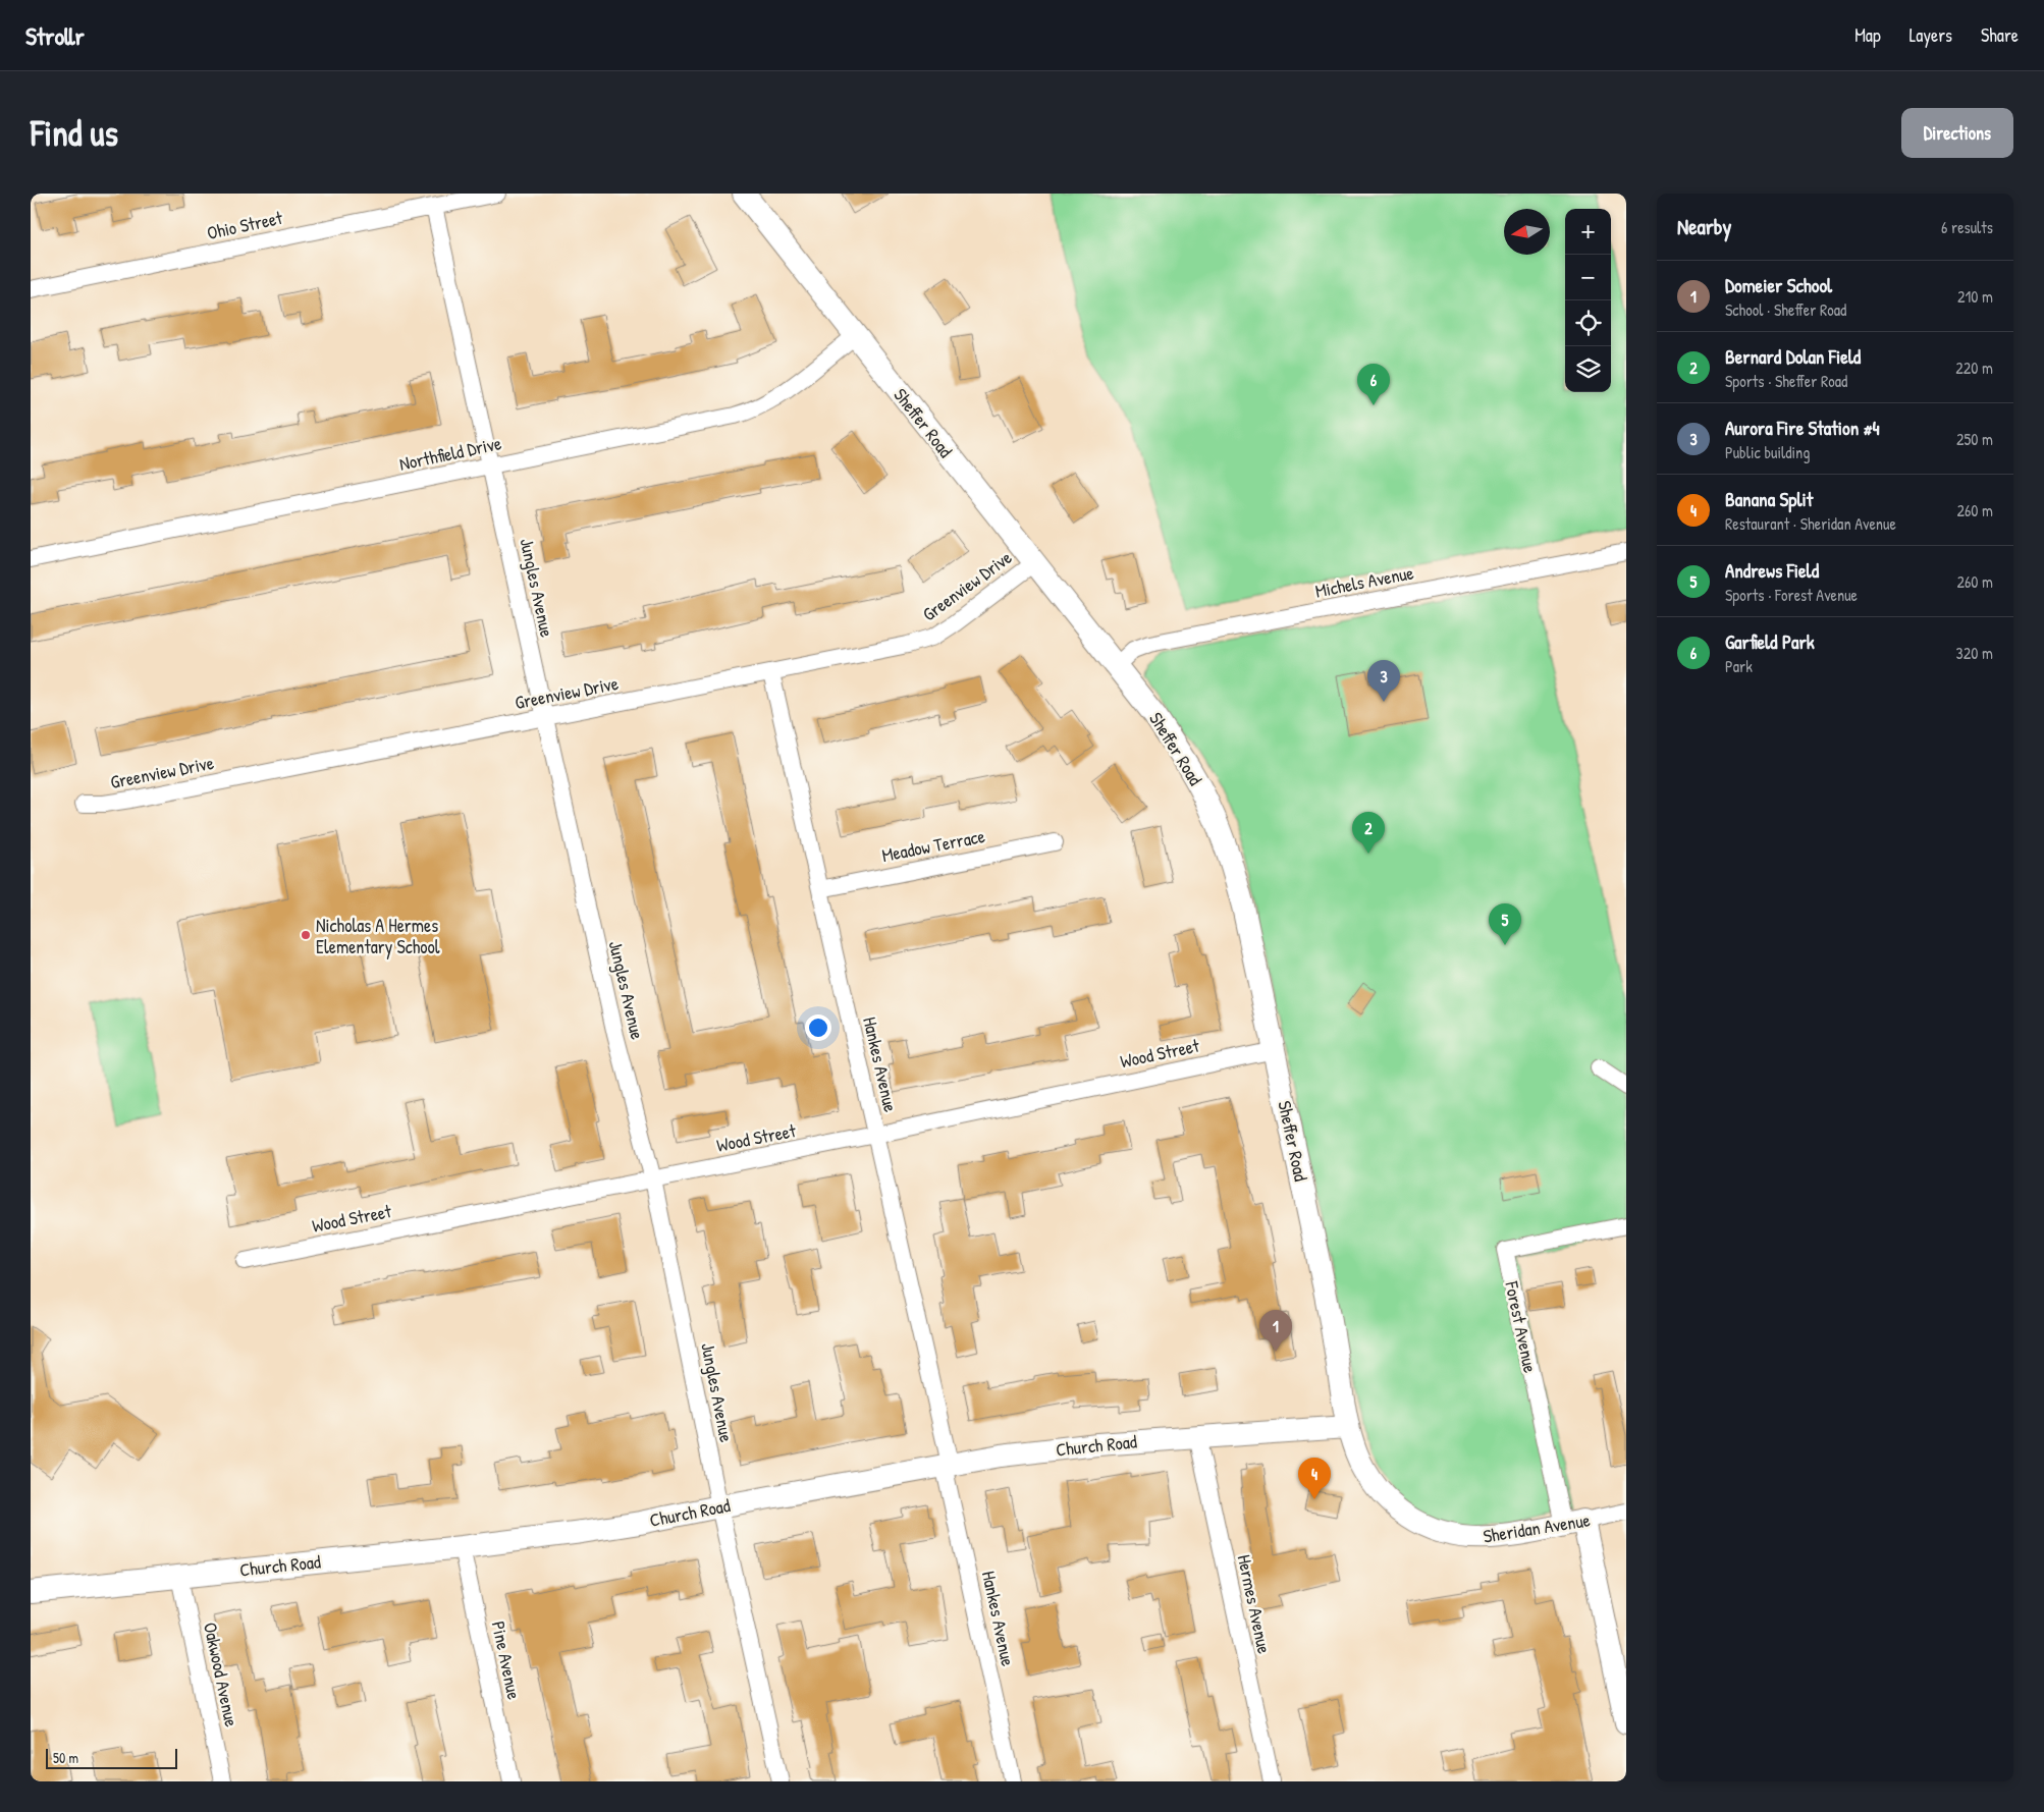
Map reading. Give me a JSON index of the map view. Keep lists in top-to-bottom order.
{
  "streets": {
    "street": [
      "Ohio Street",
      "Sheffer Road",
      "Northfield Drive",
      "Michels Avenue",
      "Greenview Drive",
      "Jungles Avenue",
      "Meadow Terrace",
      "Wood Street",
      "Hankes Avenue",
      "Forest Avenue",
      "Church Road",
      "Sheridan Avenue",
      "Hermes Avenue",
      "Pine Avenue",
      "Oakwood Avenue"
    ]
  },
  "crossings": [
    ["Ohio Street", "Jungles Avenue"],
    ["Sheffer Road", "Northfield Drive"],
    ["Sheffer Road", "Michels Avenue"],
    ["Sheffer Road", "Greenview Drive"],
    ["Sheffer Road", "Wood Street"],
    ["Sheffer Road", "Church Road"],
    ["Sheffer Road", "Sheridan Avenue"],
    ["Northfield Drive", "Jungles Avenue"],
    ["Greenview Drive", "Jungles Avenue"],
    ["Greenview Drive", "Hankes Avenue"],
    ["Jungles Avenue", "Wood Street"],
    ["Jungles Avenue", "Church Road"],
    ["Meadow Terrace", "Hankes Avenue"],
    ["Wood Street", "Hankes Avenue"],
    ["Hankes Avenue", "Church Road"],
    ["Forest Avenue", "Sheridan Avenue"],
    ["Church Road", "Sheridan Avenue"],
    ["Church Road", "Hermes Avenue"],
    ["Church Road", "Pine Avenue"],
    ["Church Road", "Oakwood Avenue"]
  ],
  "places": ["Nicholas A Hermes Elementary School"],
  "scale_bar": "50 m",
  "north": "left",
  "page": {
    "header": "Strollr",
    "nav": ["Map", "Layers", "Share"],
    "buttons": "Directions",
    "title": "Find us",
    "heading": ["Nearby", "6 results"],
    "map_buttons": ["+", "−"],
    "list": [
      {
        "mark": "1",
        "name": "Domeier School",
        "note": "School · Sheffer Road",
        "value": "210 m"
      },
      {
        "mark": "2",
        "name": "Bernard Dolan Field",
        "note": "Sports · Sheffer Road",
        "value": "220 m"
      },
      {
        "mark": "3",
        "name": "Aurora Fire Station #4",
        "note": "Public building",
        "value": "250 m"
      },
      {
        "mark": "4",
        "name": "Banana Split",
        "note": "Restaurant · Sheridan Avenue",
        "value": "260 m"
      },
      {
        "mark": "5",
        "name": "Andrews Field",
        "note": "Sports · Forest Avenue",
        "value": "260 m"
      },
      {
        "mark": "6",
        "name": "Garfield Park",
        "note": "Park",
        "value": "320 m"
      }
    ],
    "pins": [
      "6",
      "3",
      "2",
      "5",
      "1",
      "4"
    ],
    "scale": "50 m"
  }
}
